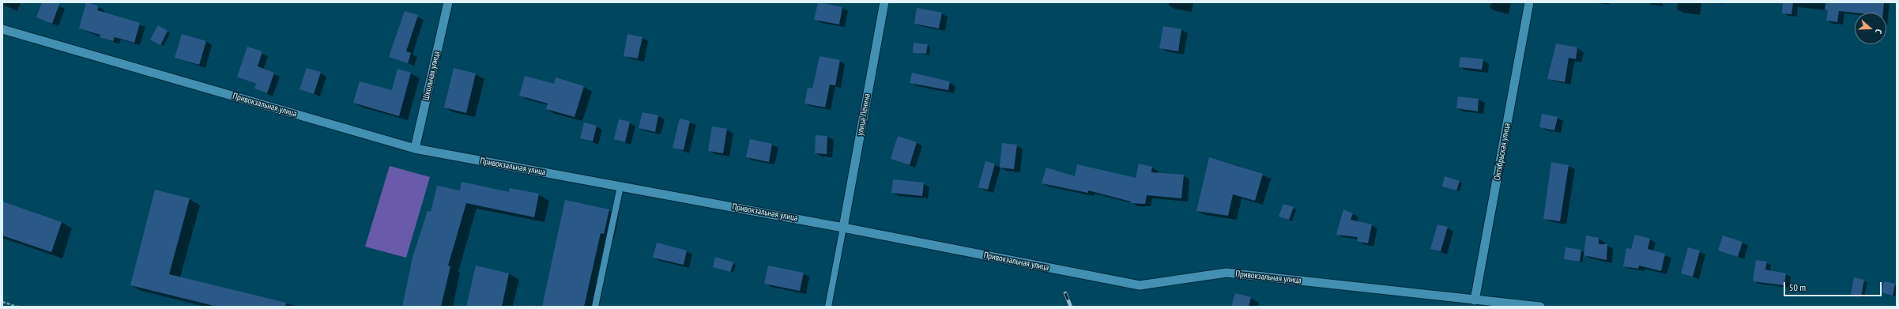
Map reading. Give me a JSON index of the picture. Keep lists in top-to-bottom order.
{
  "streets": {
    "street": [
      "Школьная улица",
      "Привокзальная улица",
      "улица Ленина",
      "Октябрьская улица"
    ]
  },
  "crossings": [
    ["Школьная улица", "Привокзальная улица"],
    ["Привокзальная улица", "улица Ленина"],
    ["Привокзальная улица", "Октябрьская улица"]
  ],
  "scale_bar": "50 m",
  "north": "right"
}
